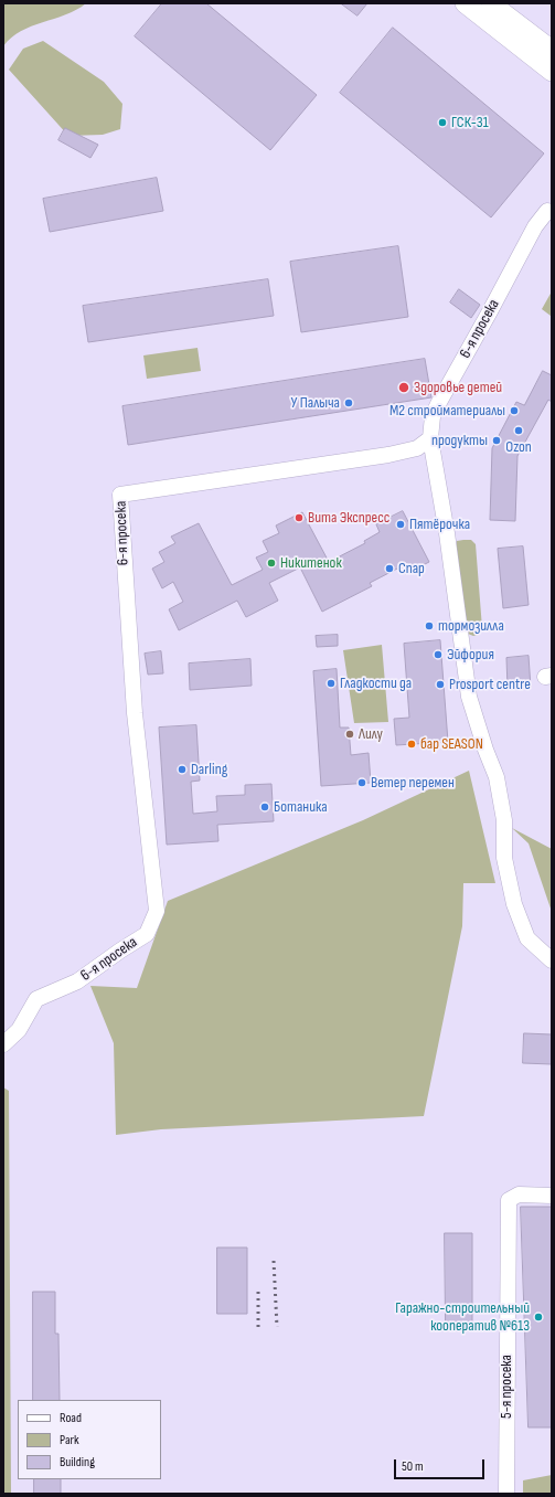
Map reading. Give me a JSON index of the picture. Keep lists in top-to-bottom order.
{
  "streets": {
    "street": ["6-я просека", "5-я просека"]
  },
  "places": [
    "ГСК-31",
    "Здоровье детей",
    "У Палыча",
    "М2 стройматериалы",
    "Ozon",
    "продукты",
    "Вита Экспресс",
    "Пятёрочка",
    "Никитенок",
    "Спар",
    "тормозилла",
    "Эйфория",
    "Гладкости да",
    "Prosport centre",
    "Лилу",
    "бар SEASON",
    "Darling",
    "Ветер перемен",
    "Ботаника",
    "Гаражно-строительный кооператив №613"
  ],
  "legend": ["Road", "Park", "Building"],
  "scale_bar": "50 m"
}
